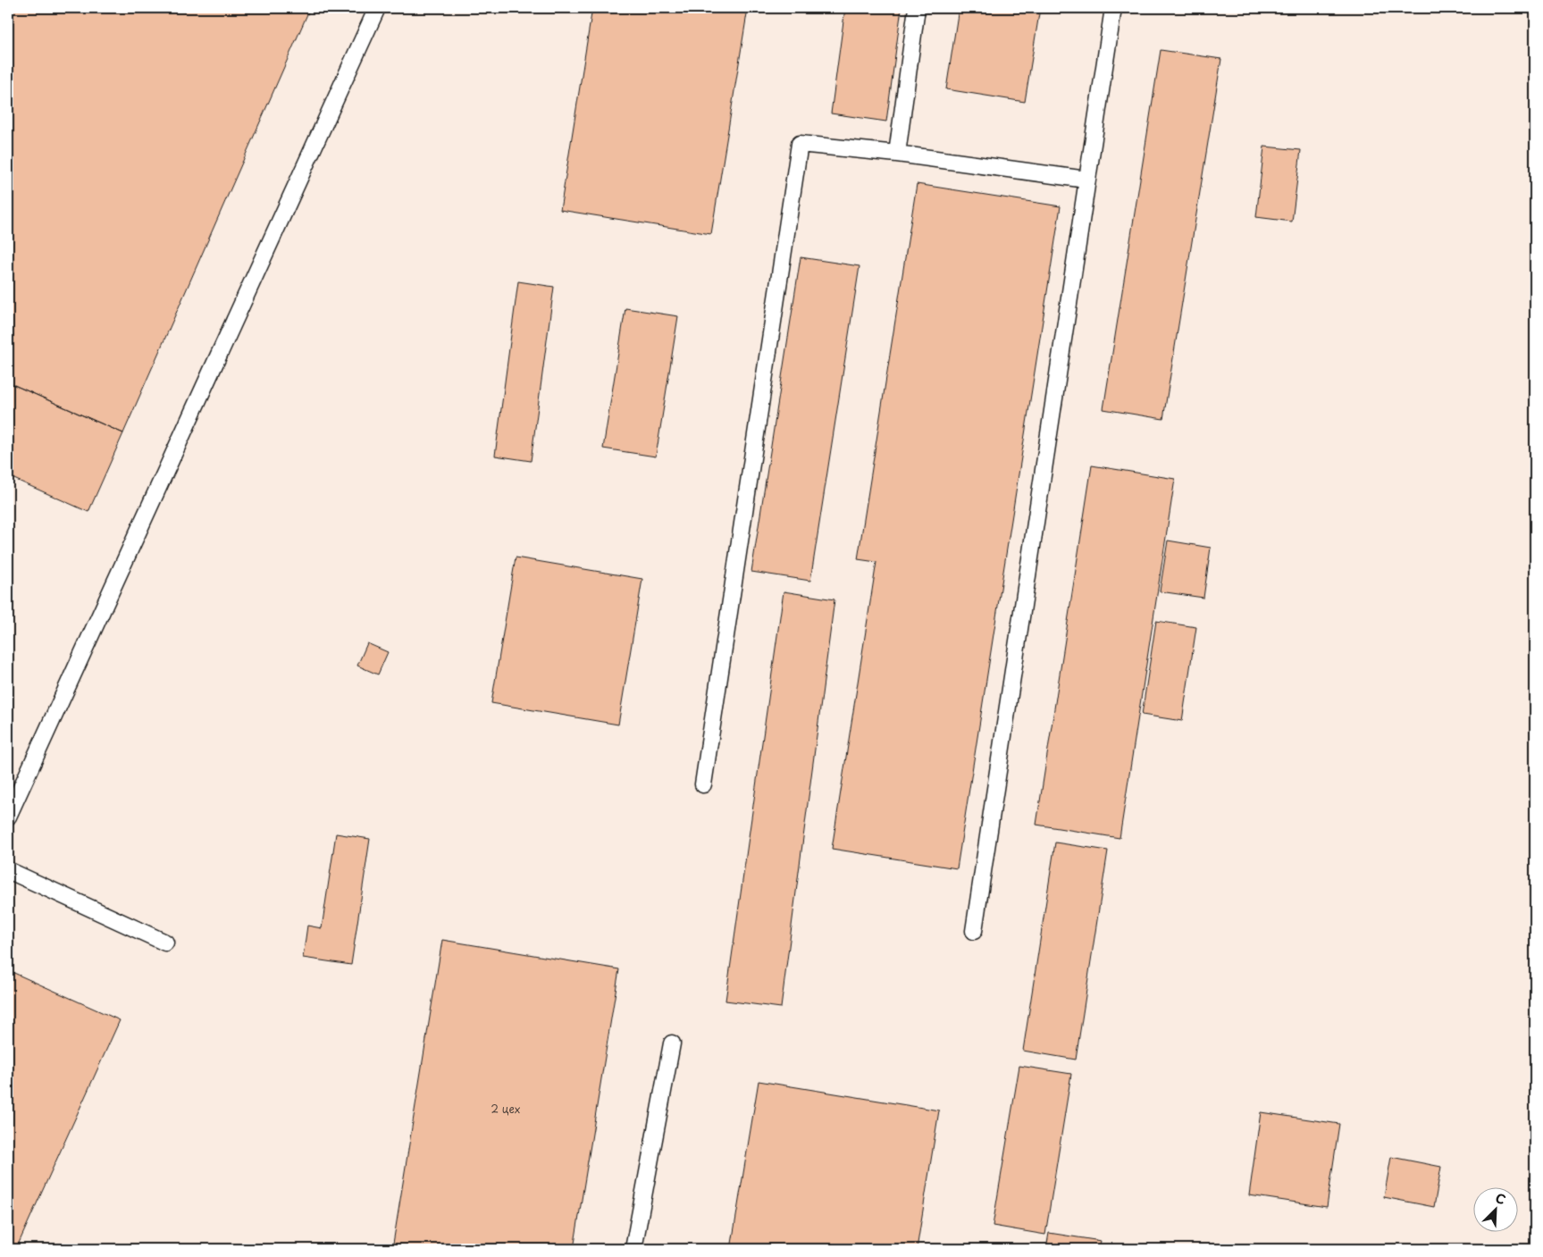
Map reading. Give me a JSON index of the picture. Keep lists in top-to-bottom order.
{
  "house_numbers": ["2 цех"],
  "north": "top right"
}
